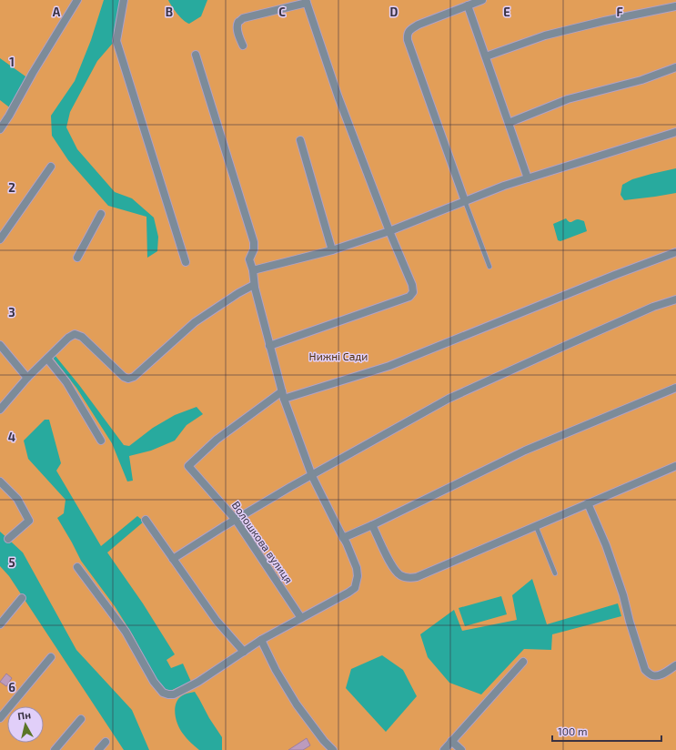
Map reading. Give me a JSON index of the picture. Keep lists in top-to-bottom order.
{
  "streets": {
    "street": ["Волошкова вулиця"]
  },
  "parks": ["Нижні Сади"],
  "scale_bar": "100 m",
  "north": "top",
  "grid": {
    "columns": [
      "A",
      "B",
      "C",
      "D",
      "E",
      "F"
    ],
    "rows": [
      "1",
      "2",
      "3",
      "4",
      "5",
      "6"
    ]
  }
}
